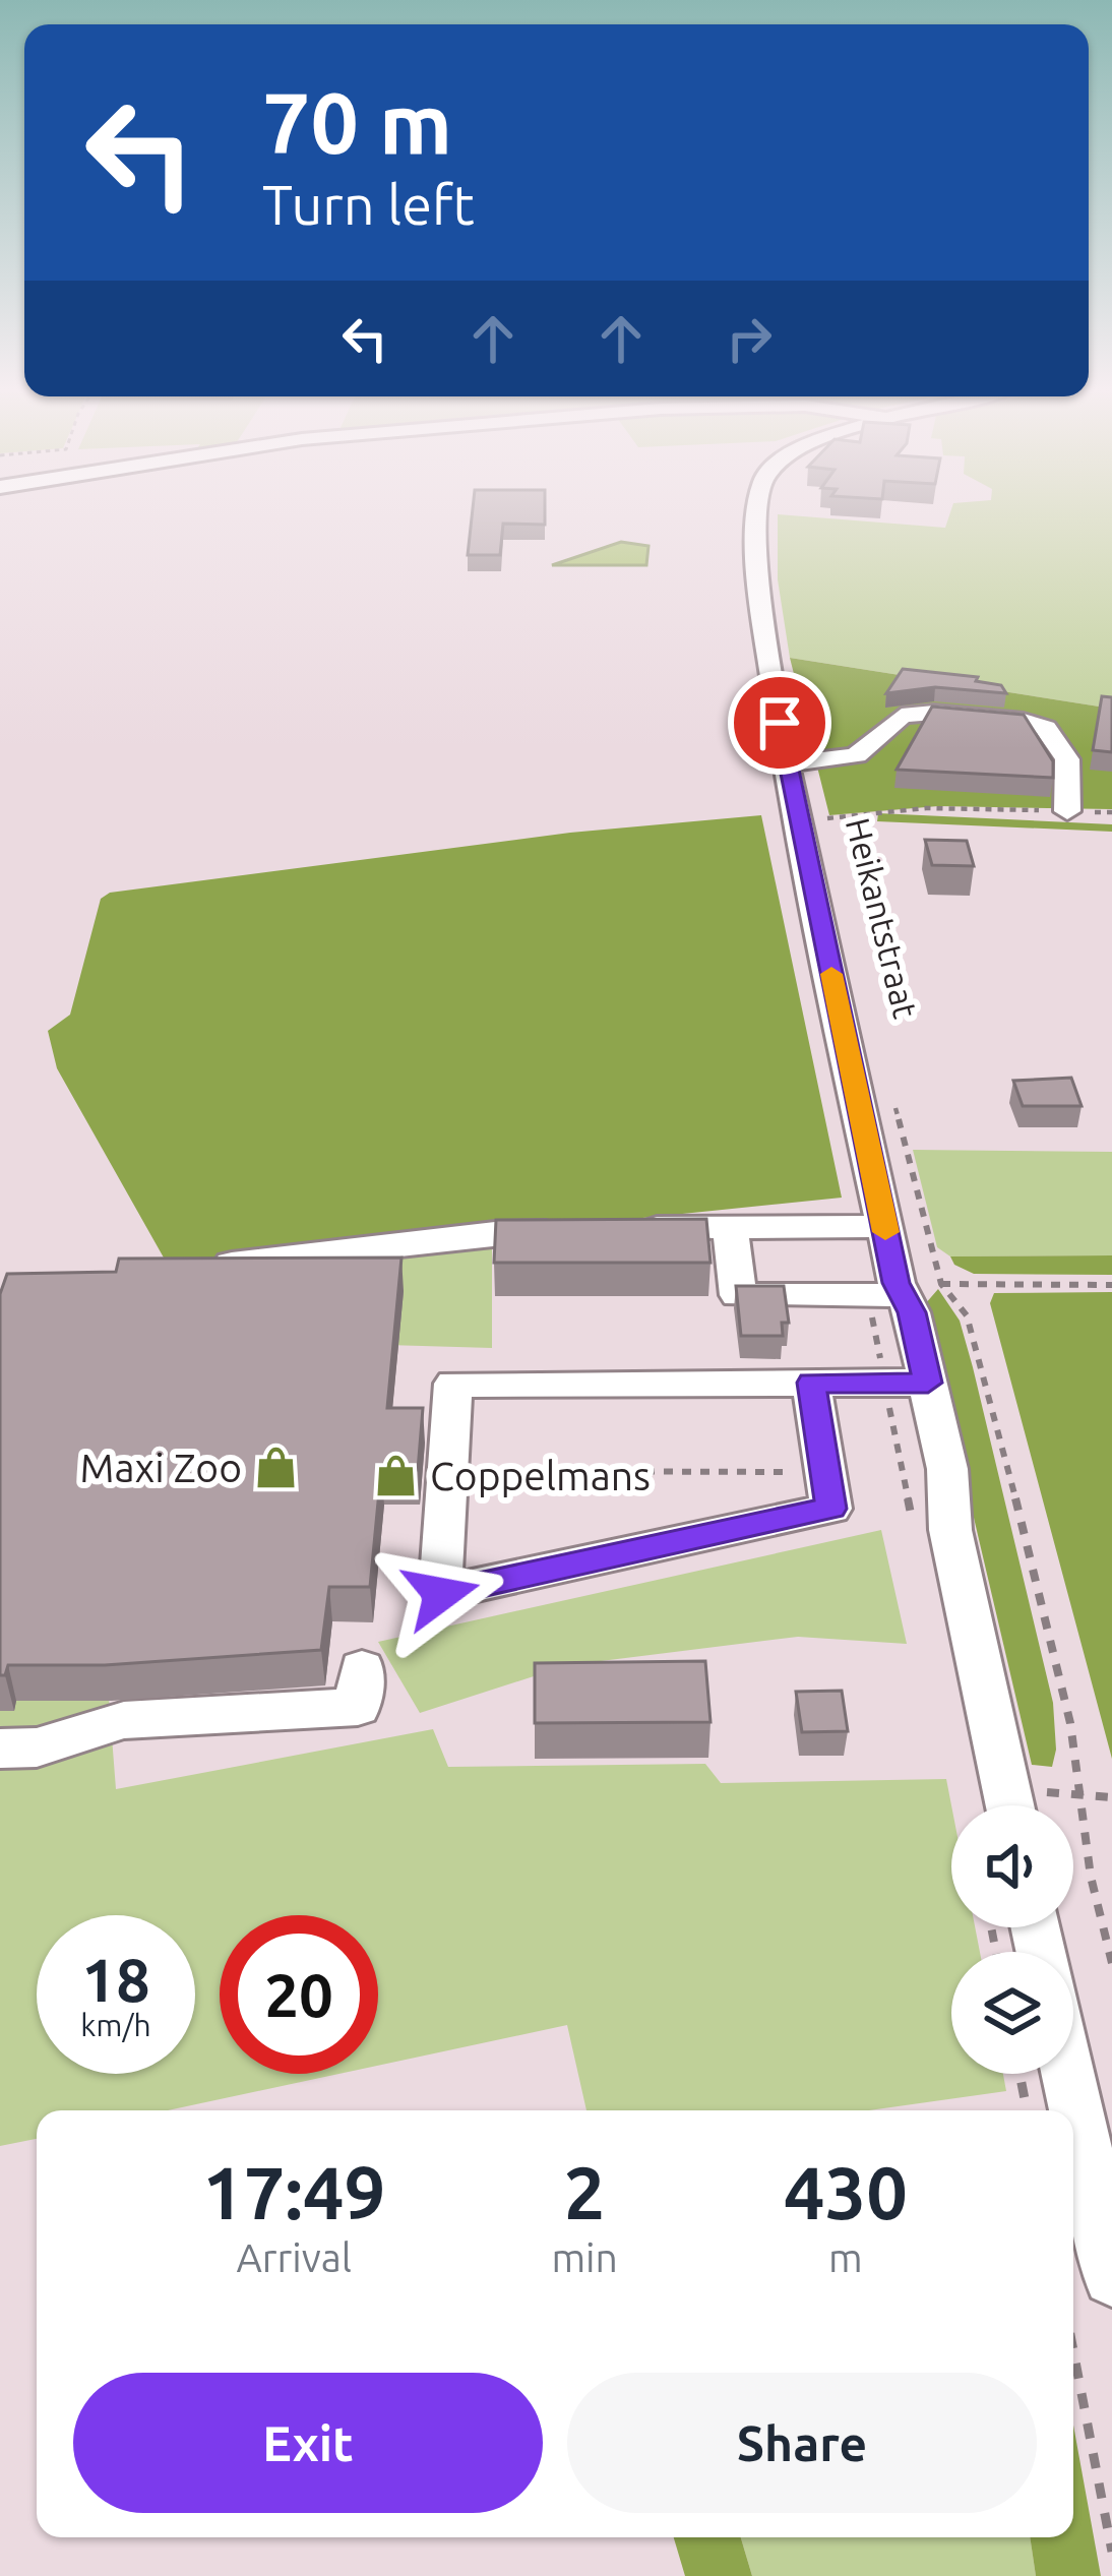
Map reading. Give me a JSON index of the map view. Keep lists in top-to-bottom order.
{
  "streets": {
    "street": ["Heikantstraat"]
  },
  "places": {
    "shop": ["Maxi Zoo", "Coppelmans"]
  },
  "page": {
    "turn": ["70 m", "Turn left"],
    "speed": "18 km/h",
    "limit": "20",
    "eta": [
      "17:49",
      "Arrival",
      "2",
      "min",
      "430",
      "m"
    ],
    "buttons": ["Exit", "Share"]
  }
}
